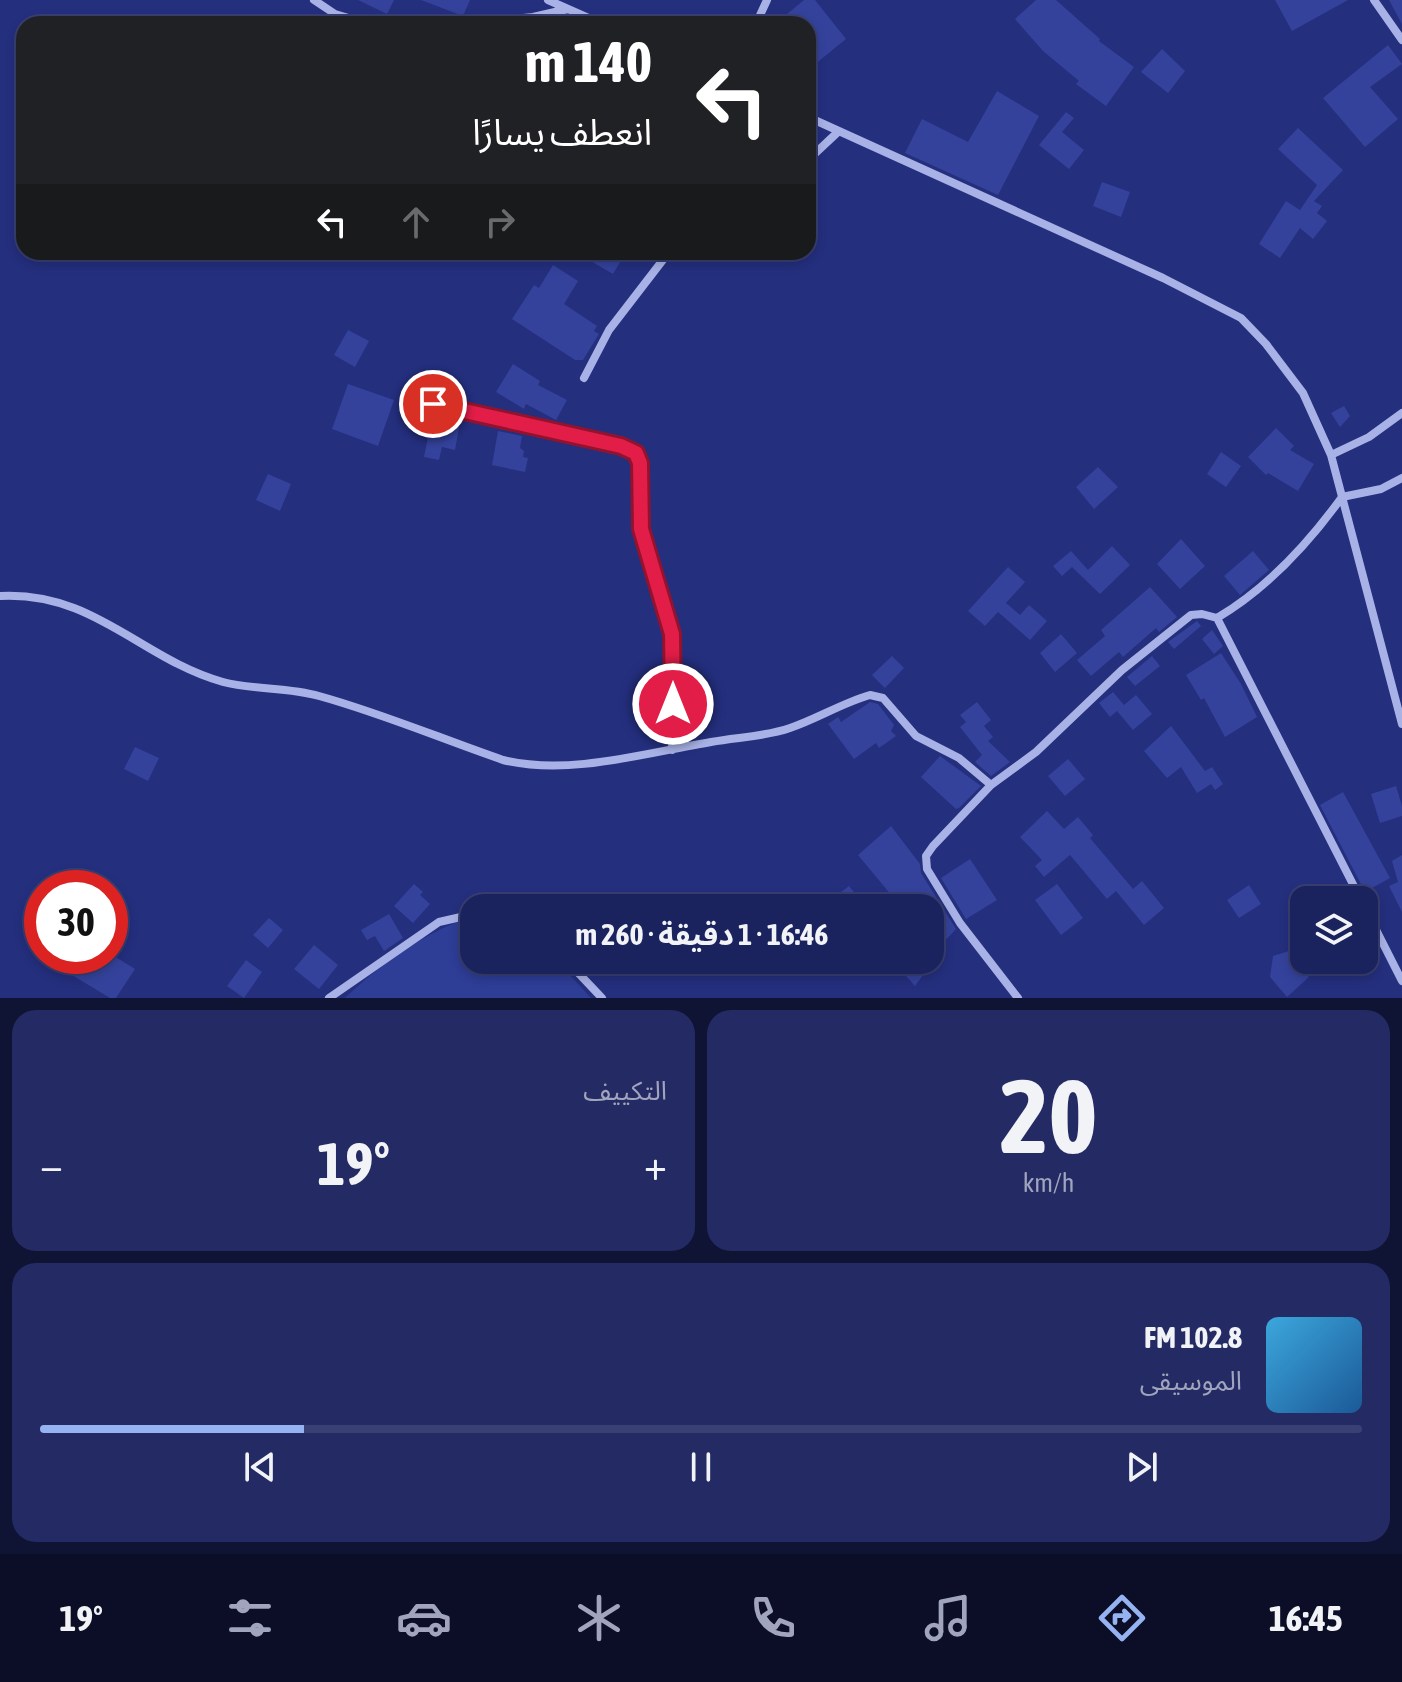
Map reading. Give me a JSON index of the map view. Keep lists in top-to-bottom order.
{
  "page": {
    "turn": ["140 m", "انعطف يسارًا"],
    "limit": "30",
    "trip": "16:46 · 1 دقيقة · 260 m",
    "tile": [
      ["20", "km/h"],
      "التكييف"
    ],
    "heat": ["−", "19°", "+"],
    "song": ["102.8 FM", "الموسيقى"],
    "tabs": ["16:45", "19°"]
  }
}
